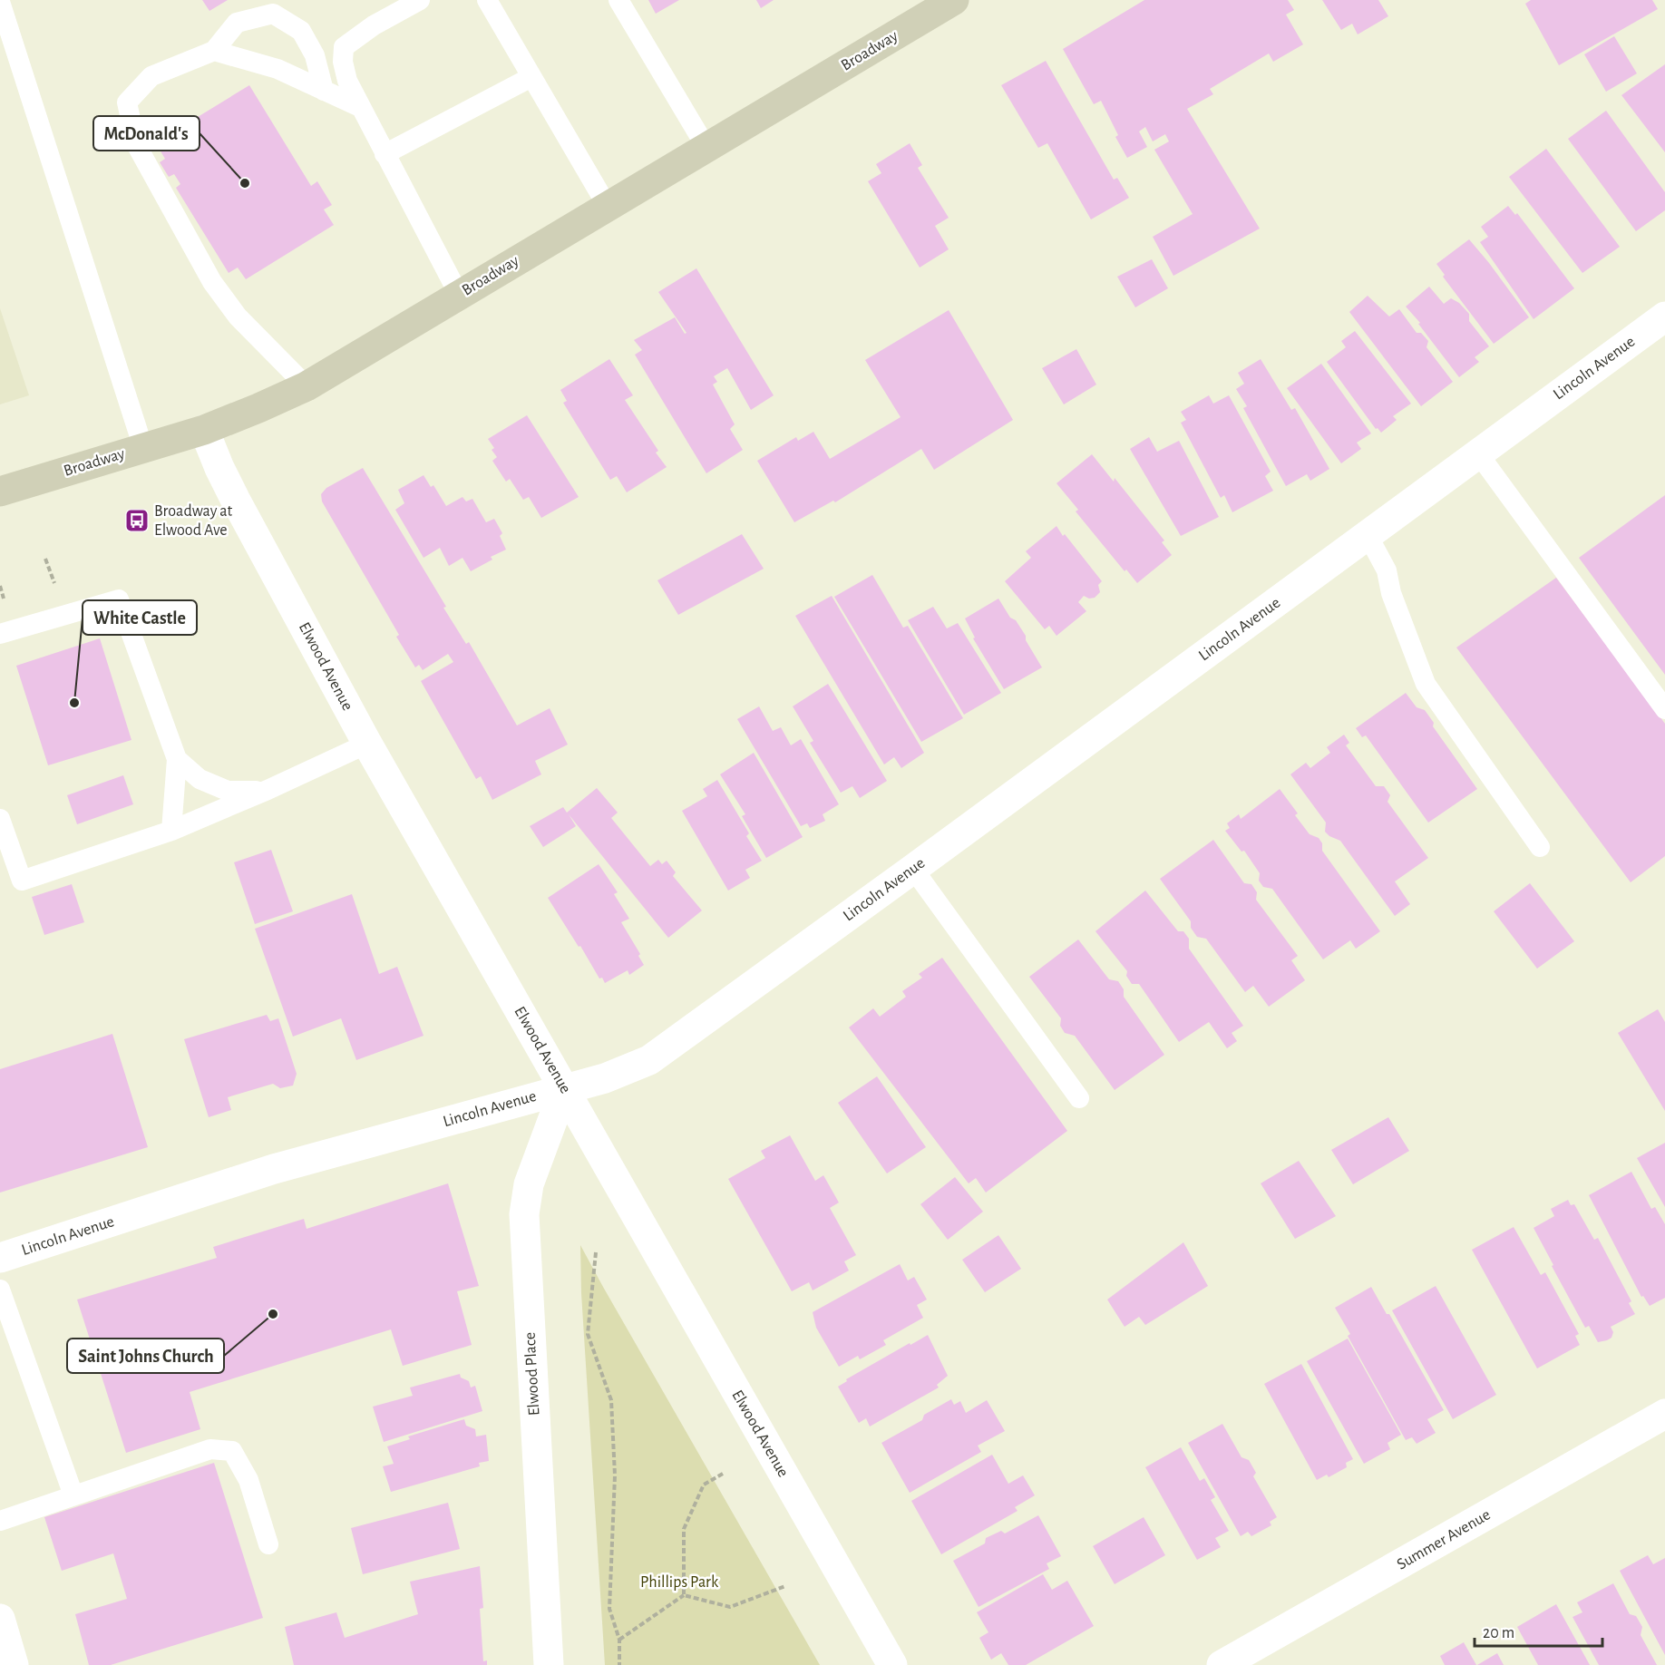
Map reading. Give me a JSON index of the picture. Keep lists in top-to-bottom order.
{
  "streets": {
    "main road": ["Broadway"],
    "street": [
      "Lincoln Avenue",
      "Elwood Avenue",
      "Elwood Place",
      "Summer Avenue"
    ]
  },
  "crossings": [
    ["Broadway", "Elwood Avenue"],
    ["Lincoln Avenue", "Elwood Avenue"],
    ["Lincoln Avenue", "Elwood Place"],
    ["Elwood Avenue", "Elwood Place"]
  ],
  "parks": ["Phillips Park"],
  "places": {
    "other": ["McDonald's", "White Castle", "Saint Johns Church"],
    "bus stop": ["Broadway at Elwood Ave"]
  },
  "scale_bar": "20 m"
}
